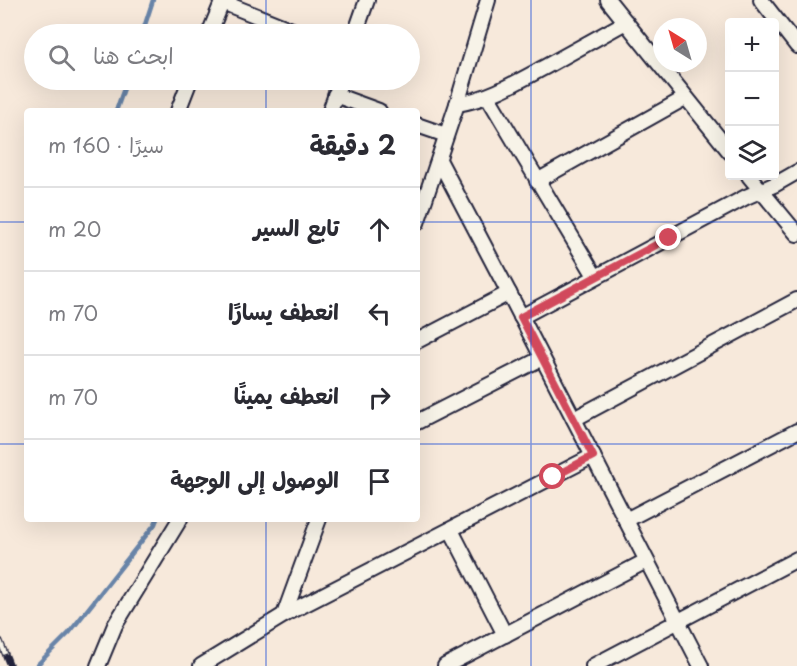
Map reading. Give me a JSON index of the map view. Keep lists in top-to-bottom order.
{
  "north": "top left",
  "page": {
    "map_buttons": ["+", "−"],
    "search": "ابحث هنا",
    "heading": ["2 دقيقة", "سيرًا · 160 m"],
    "list": [
      ["تابع السير", "20 m"],
      ["انعطف يسارًا", "70 m"],
      ["انعطف يمينًا", "70 m"],
      "الوصول إلى الوجهة"
    ]
  }
}
